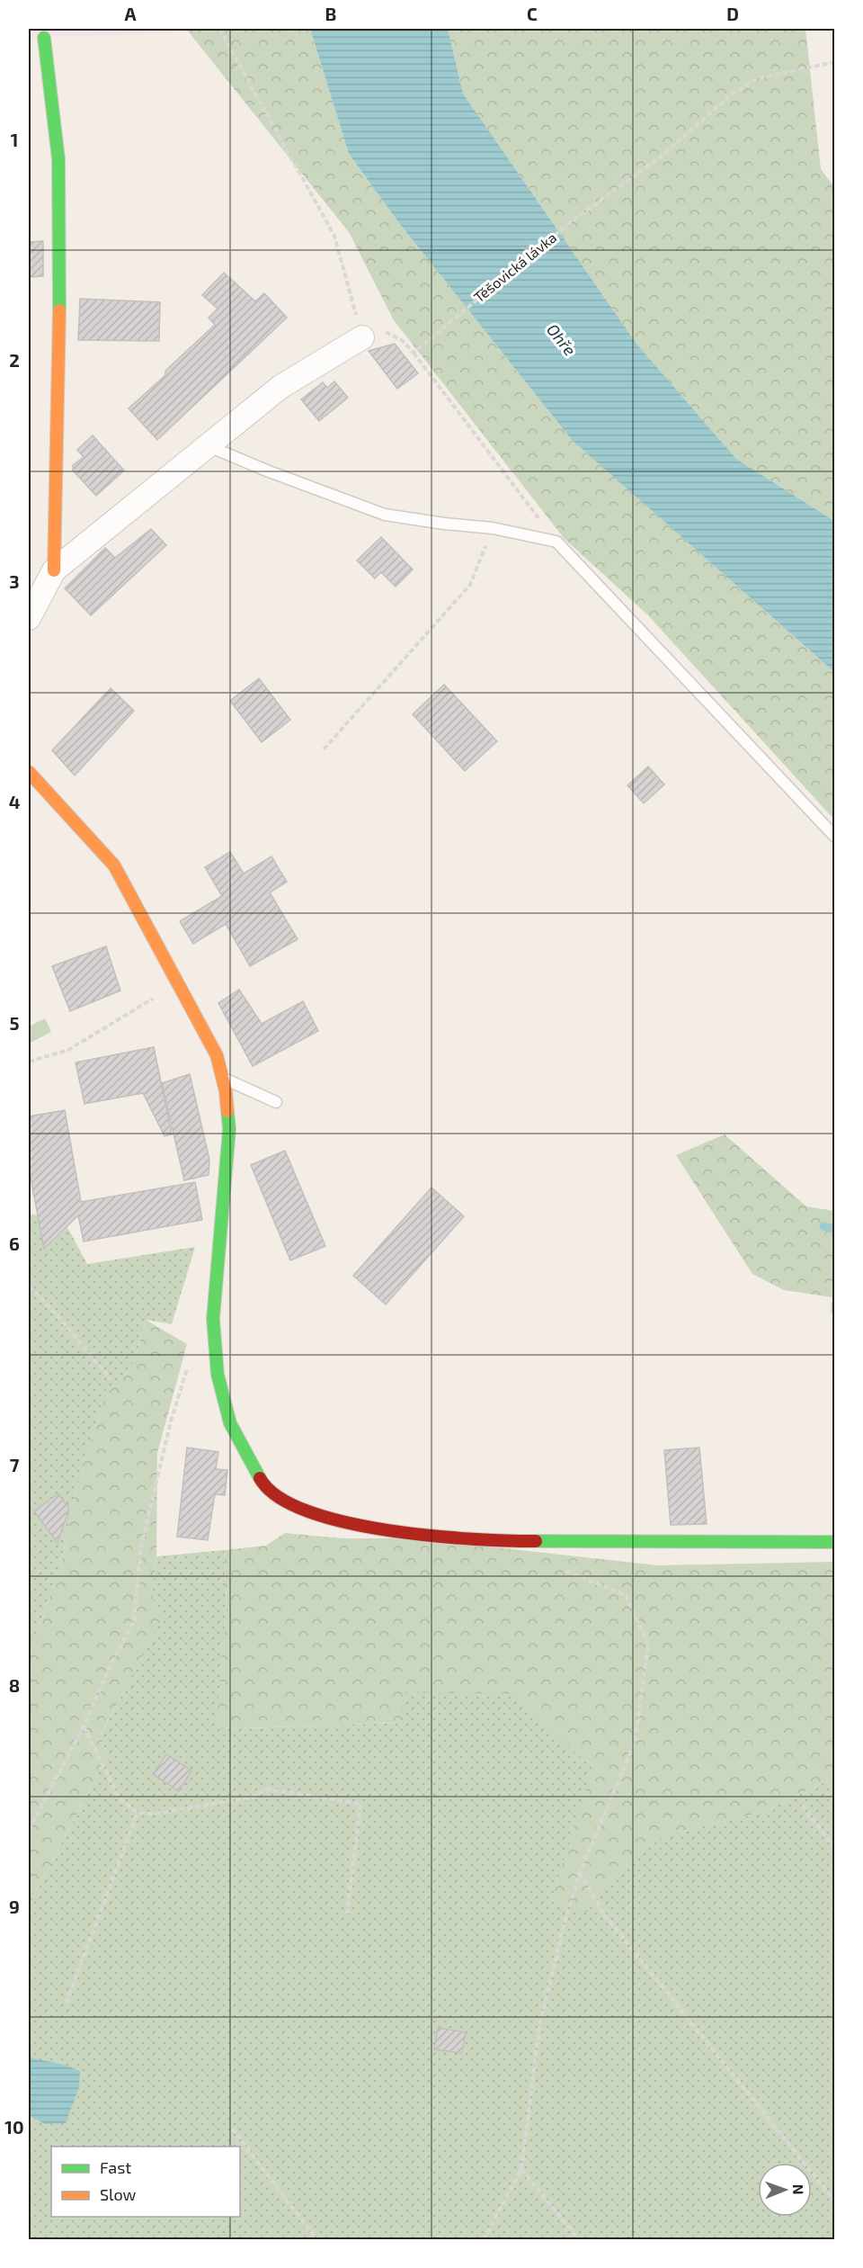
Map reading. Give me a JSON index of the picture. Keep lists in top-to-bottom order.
{
  "streets": {
    "path": ["Těšovická lávka"]
  },
  "water": ["Ohře"],
  "legend": ["Fast", "Slow"],
  "north": "right",
  "grid": {
    "columns": [
      "A",
      "B",
      "C",
      "D"
    ],
    "rows": [
      "1",
      "2",
      "3",
      "4",
      "5",
      "6",
      "7",
      "8",
      "9",
      "10"
    ]
  }
}
